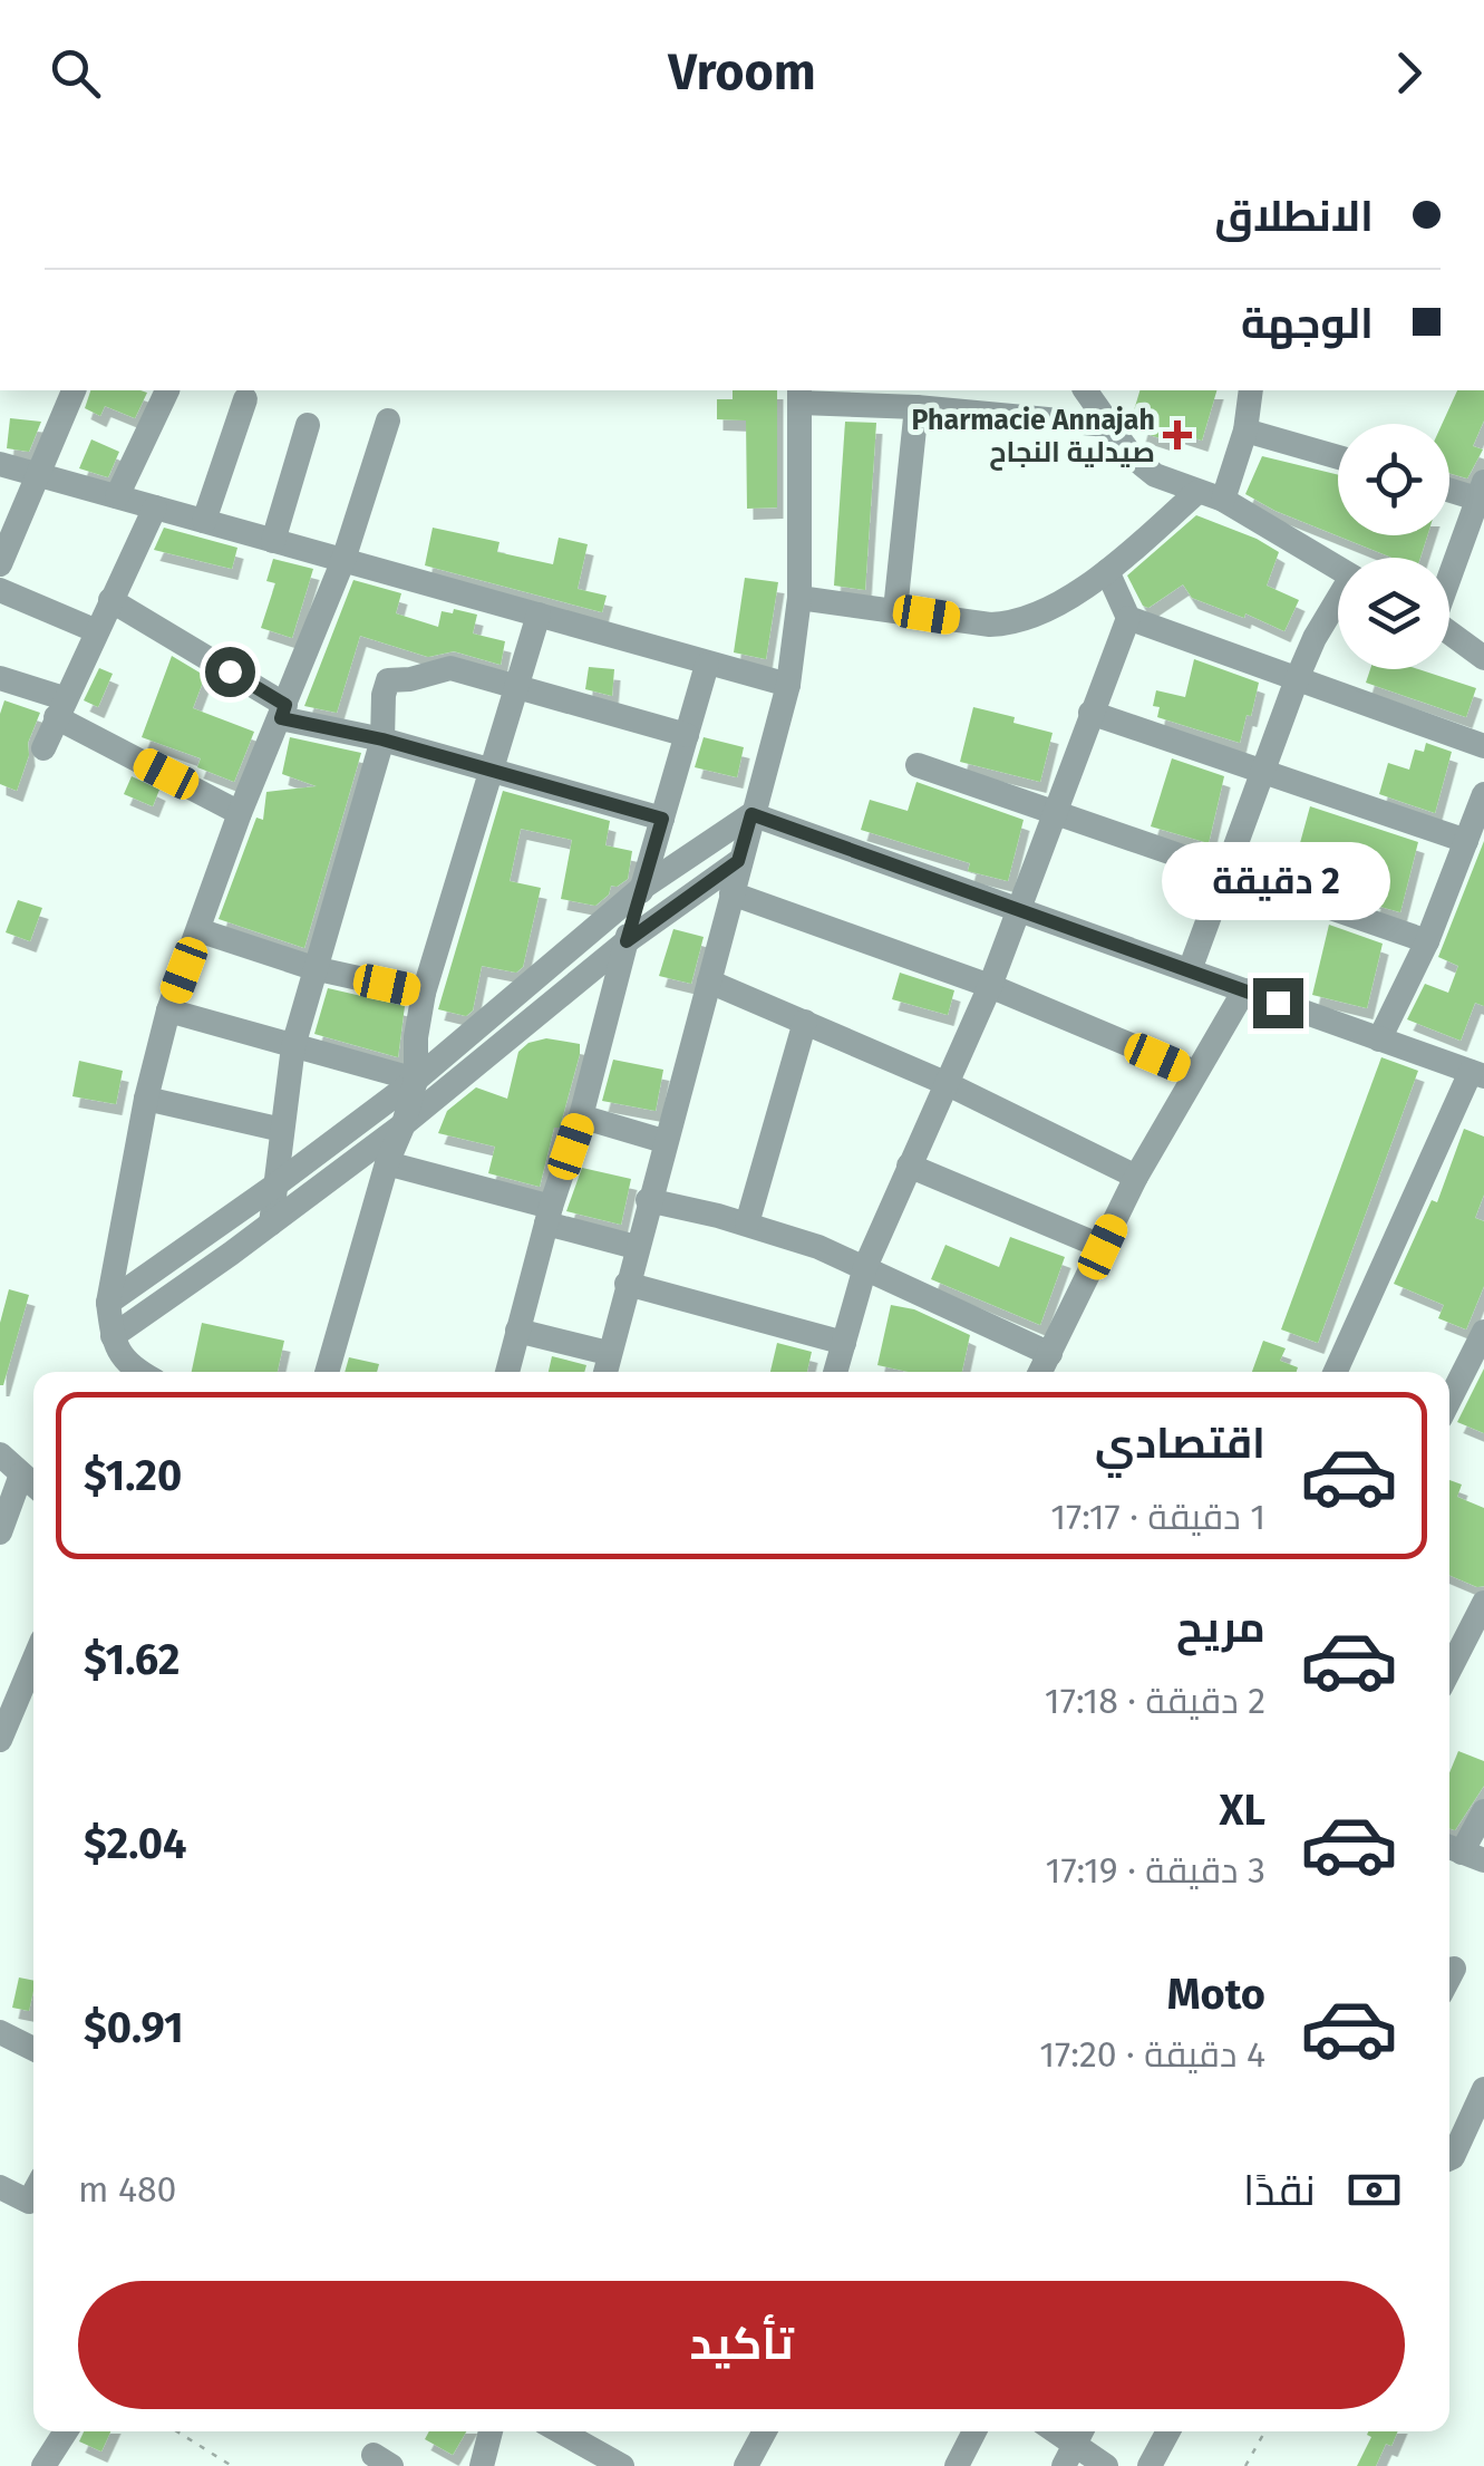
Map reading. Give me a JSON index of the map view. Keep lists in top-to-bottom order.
{
  "places": {
    "health": ["Pharmacie Annajah صيدلية النجاح"]
  },
  "page": {
    "header": "Vroom",
    "banner": ["الانطلاق", "الوجهة"],
    "bubble": "2 دقيقة",
    "list": [
      {
        "name": "اقتصادي",
        "note": "1 دقيقة · 17:17",
        "value": "$1.20"
      },
      {
        "name": "مريح",
        "note": "2 دقيقة · 17:18",
        "value": "$1.62"
      },
      {
        "name": "XL",
        "note": "3 دقيقة · 17:19",
        "value": "$2.04"
      },
      {
        "name": "Moto",
        "note": "4 دقيقة · 17:20",
        "value": "$0.91"
      }
    ],
    "pay": ["نقدًا", "480 m"],
    "buttons": "تأكيد"
  }
}
